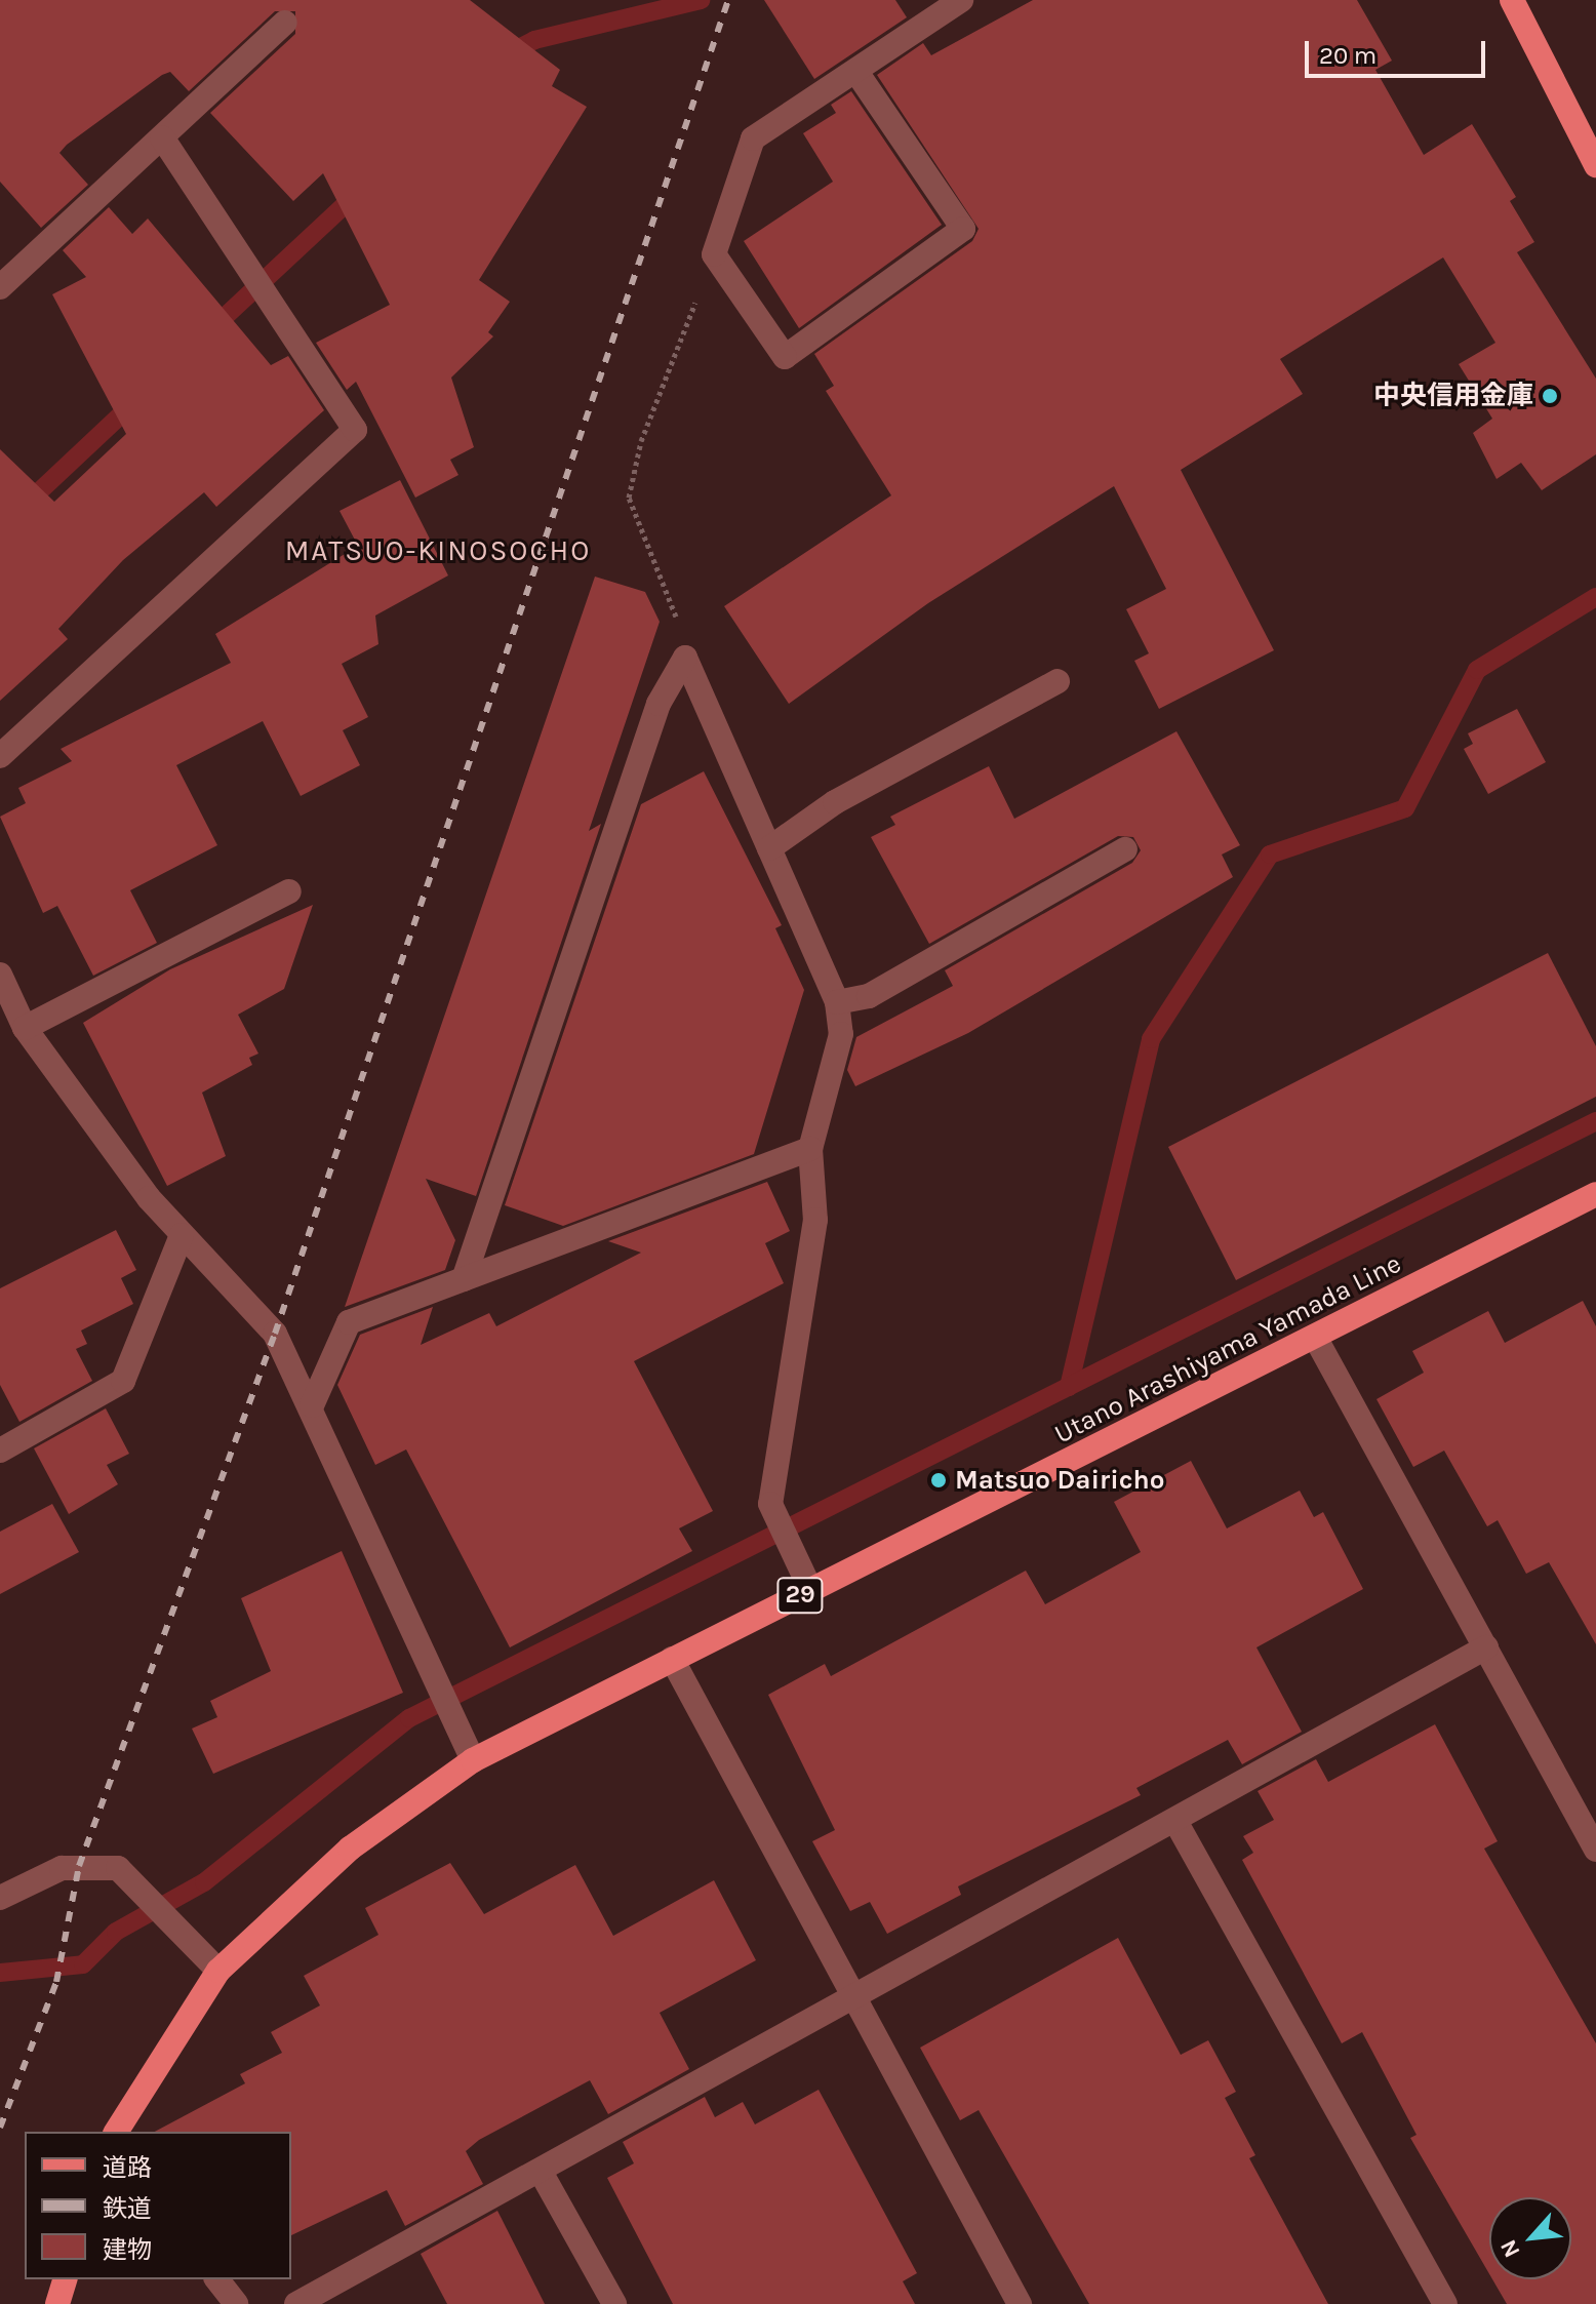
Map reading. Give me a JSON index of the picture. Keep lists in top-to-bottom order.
{
  "streets": {
    "main road": ["Utano Arashiyama Yamada Line", "29"]
  },
  "districts": ["MATSUO-KINOSOCHO"],
  "places": ["中央信用金庫", "Matsuo Dairicho"],
  "legend": ["道路", "鉄道", "建物"],
  "scale_bar": "20 m",
  "north": "bottom left"
}
